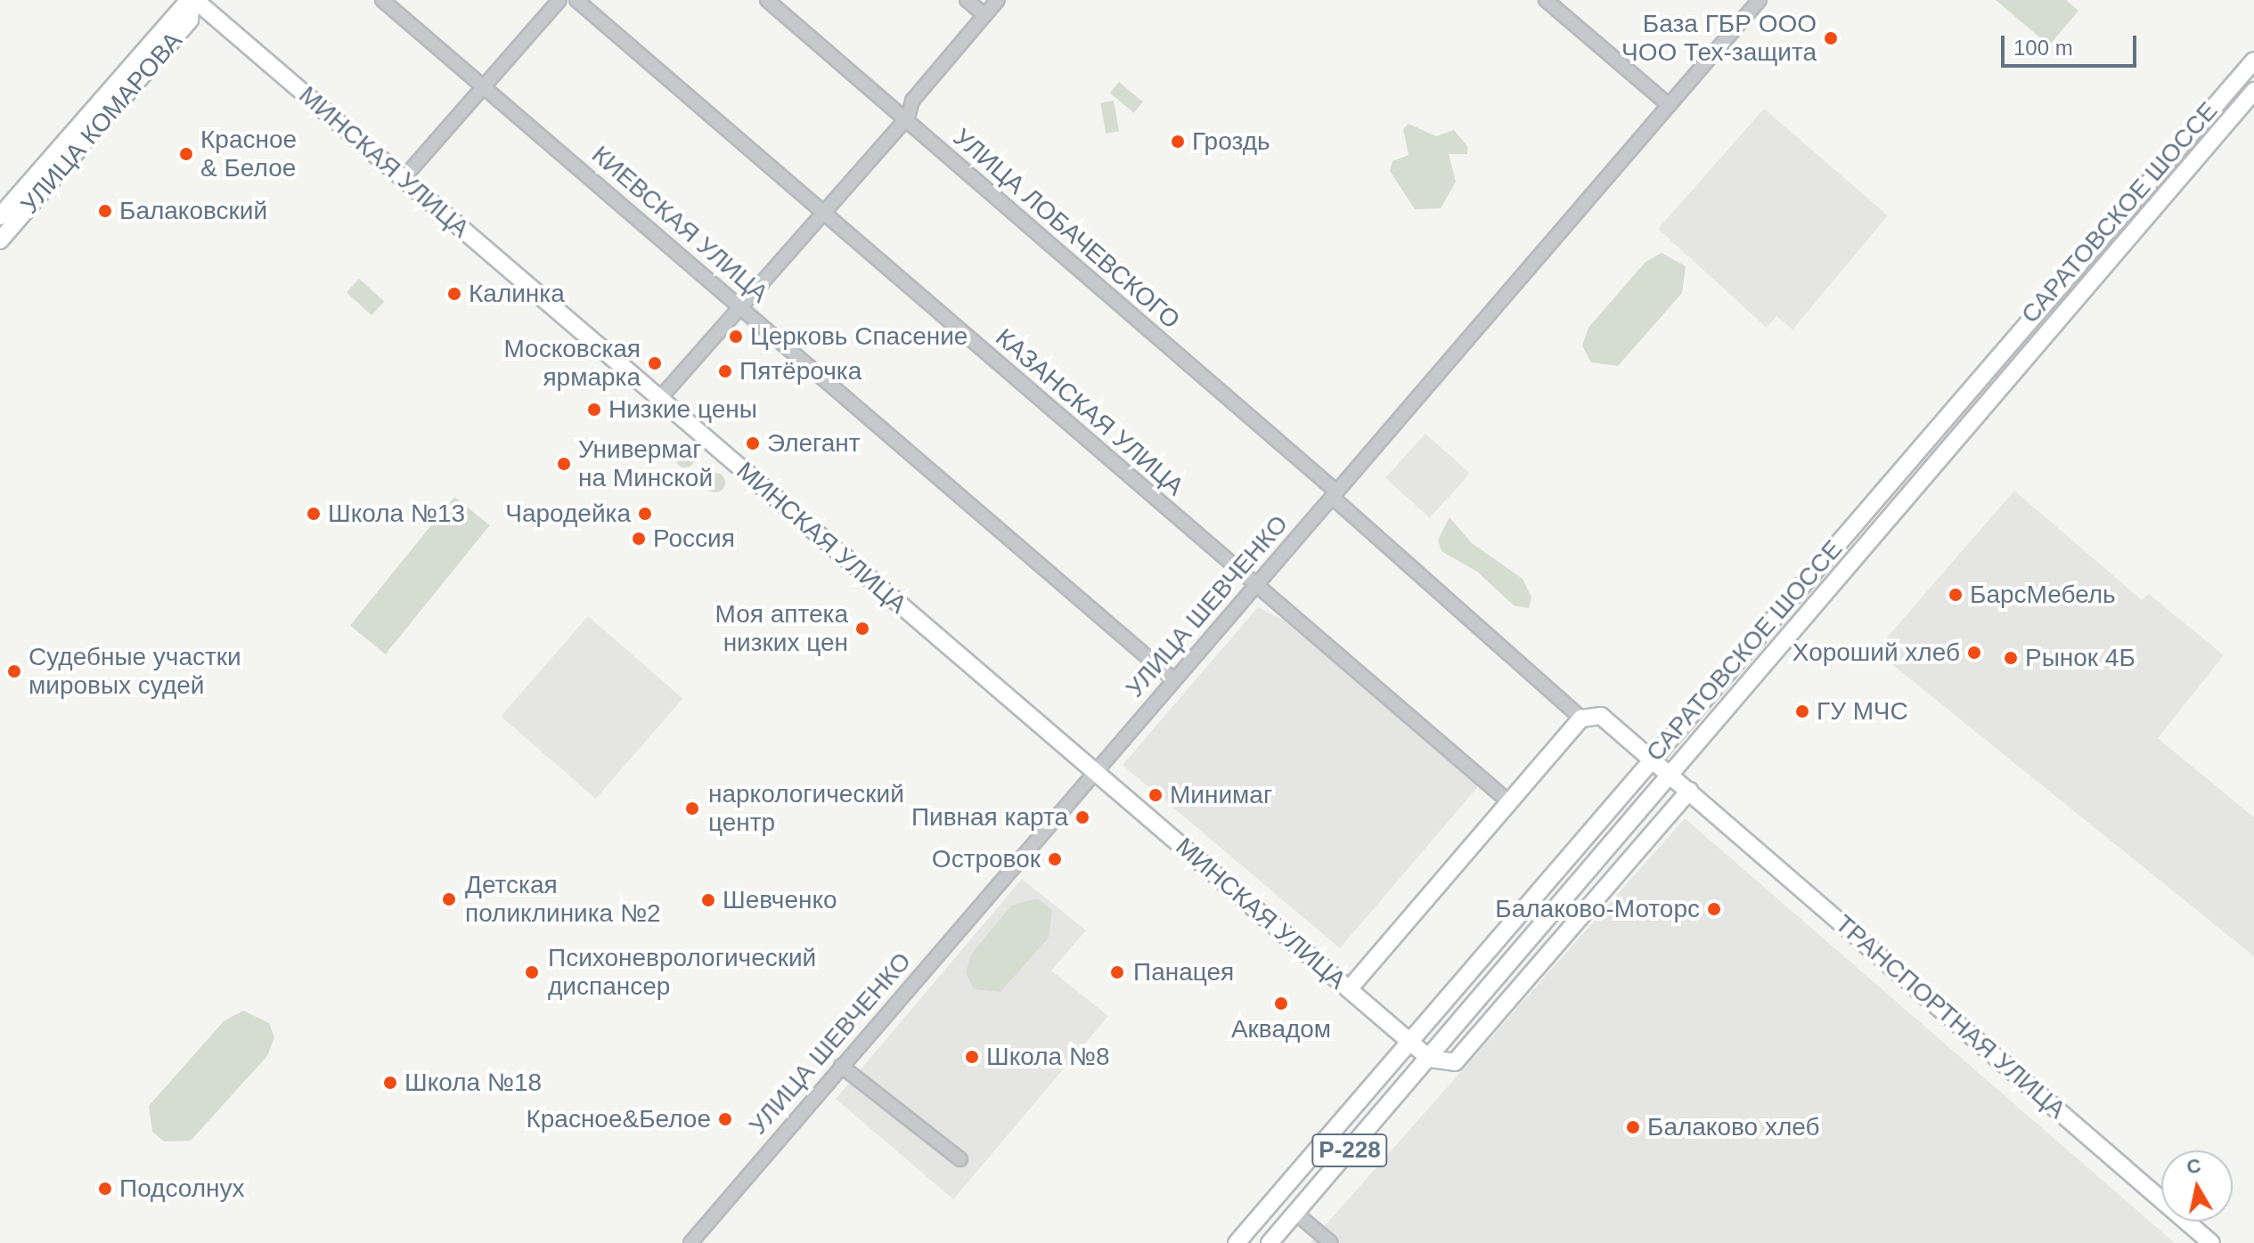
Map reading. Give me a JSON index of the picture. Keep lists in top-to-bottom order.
{
  "streets": {
    "main road": [
      "УЛИЦА КОМАРОВА",
      "МИНСКАЯ УЛИЦА",
      "САРАТОВСКОЕ ШОССЕ",
      "ТРАНСПОРТНАЯ УЛИЦА",
      "Р-228"
    ],
    "street": [
      "КИЕВСКАЯ УЛИЦА",
      "УЛИЦА ЛОБАЧЕВСКОГО",
      "КАЗАНСКАЯ УЛИЦА",
      "УЛИЦА ШЕВЧЕНКО"
    ]
  },
  "crossings": [
    ["УЛИЦА КОМАРОВА", "МИНСКАЯ УЛИЦА"],
    ["МИНСКАЯ УЛИЦА", "САРАТОВСКОЕ ШОССЕ"],
    ["МИНСКАЯ УЛИЦА", "УЛИЦА ШЕВЧЕНКО"],
    ["САРАТОВСКОЕ ШОССЕ", "ТРАНСПОРТНАЯ УЛИЦА"],
    ["КИЕВСКАЯ УЛИЦА", "УЛИЦА ШЕВЧЕНКО"],
    ["УЛИЦА ЛОБАЧЕВСКОГО", "УЛИЦА ШЕВЧЕНКО"],
    ["УЛИЦА ЛОБАЧЕВСКОГО", "ТРАНСПОРТНАЯ УЛИЦА"],
    ["КАЗАНСКАЯ УЛИЦА", "УЛИЦА ШЕВЧЕНКО"]
  ],
  "places": [
    "База ГБР ООО ЧОО Тех-защита",
    "Гроздь",
    "Красное & Белое",
    "Балаковский",
    "Калинка",
    "Церковь Спасение",
    "Московская ярмарка",
    "Пятёрочка",
    "Низкие цены",
    "Элегант",
    "Универмаг на Минской",
    "Школа №13",
    "Чародейка",
    "Россия",
    "БарсМебель",
    "Моя аптека низких цен",
    "Хороший хлеб",
    "Рынок 4Б",
    "Судебные участки мировых судей",
    "ГУ МЧС",
    "Минимаг",
    "наркологический центр",
    "Пивная карта",
    "Островок",
    "Детская поликлиника №2",
    "Шевченко",
    "Балаково-Моторс",
    "Психоневрологический диспансер",
    "Панацея",
    "Аквадом",
    "Школа №8",
    "Школа №18",
    "Красное&Белое",
    "Балаково хлеб",
    "Подсолнух"
  ],
  "scale_bar": "100 m",
  "north": "top"
}
